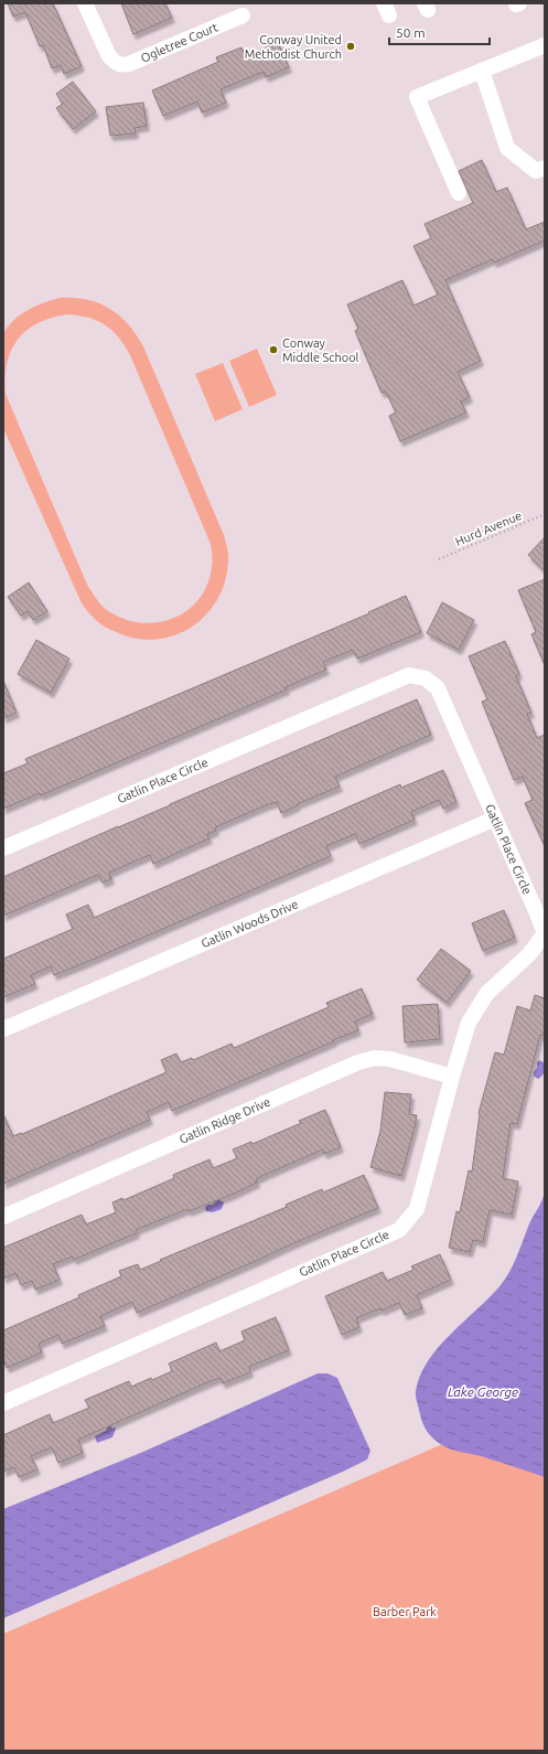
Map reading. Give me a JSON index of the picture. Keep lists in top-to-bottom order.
{
  "streets": {
    "street": [
      "Ogletree Court",
      "Gatlin Place Circle",
      "Gatlin Woods Drive",
      "Gatlin Ridge Drive"
    ],
    "path": ["Hurd Avenue"]
  },
  "crossings": [
    ["Gatlin Place Circle", "Gatlin Woods Drive"],
    ["Gatlin Place Circle", "Gatlin Ridge Drive"]
  ],
  "water": ["Lake George"],
  "parks": ["Barber Park"],
  "places": ["Conway United Methodist Church", "Conway Middle School"],
  "scale_bar": "50 m"
}
